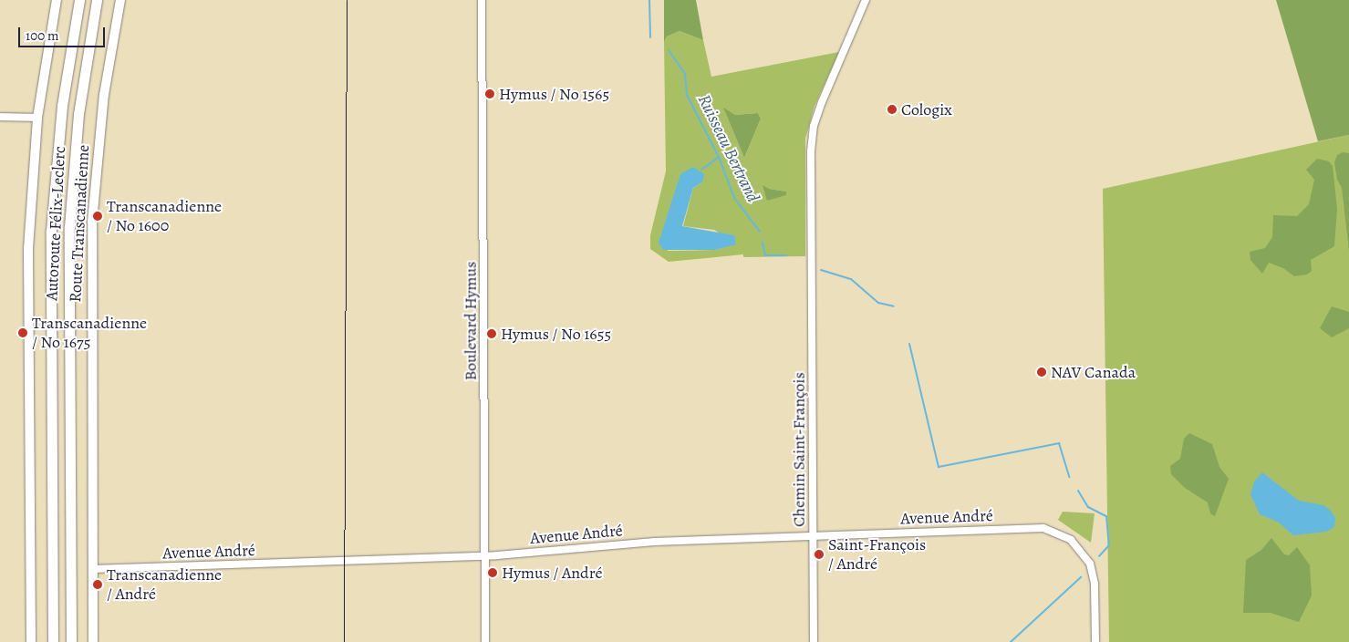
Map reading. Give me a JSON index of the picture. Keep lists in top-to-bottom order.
{
  "streets": {
    "highway": ["Autoroute Félix-Leclerc"],
    "main road": ["Route Transcanadienne"],
    "street": ["Boulevard Hymus", "Chemin Saint-François", "Avenue André"]
  },
  "crossings": [
    ["Route Transcanadienne", "Avenue André"],
    ["Boulevard Hymus", "Avenue André"],
    ["Chemin Saint-François", "Avenue André"]
  ],
  "water": ["Ruisseau Bertrand"],
  "places": [
    "Hymus / No 1565",
    "Cologix",
    "Transcanadienne / No 1600",
    "Transcanadienne / No 1675",
    "Hymus / No 1655",
    "NAV Canada",
    "Saint-François / André",
    "Hymus / André",
    "Transcanadienne / André"
  ],
  "scale_bar": "100 m"
}
